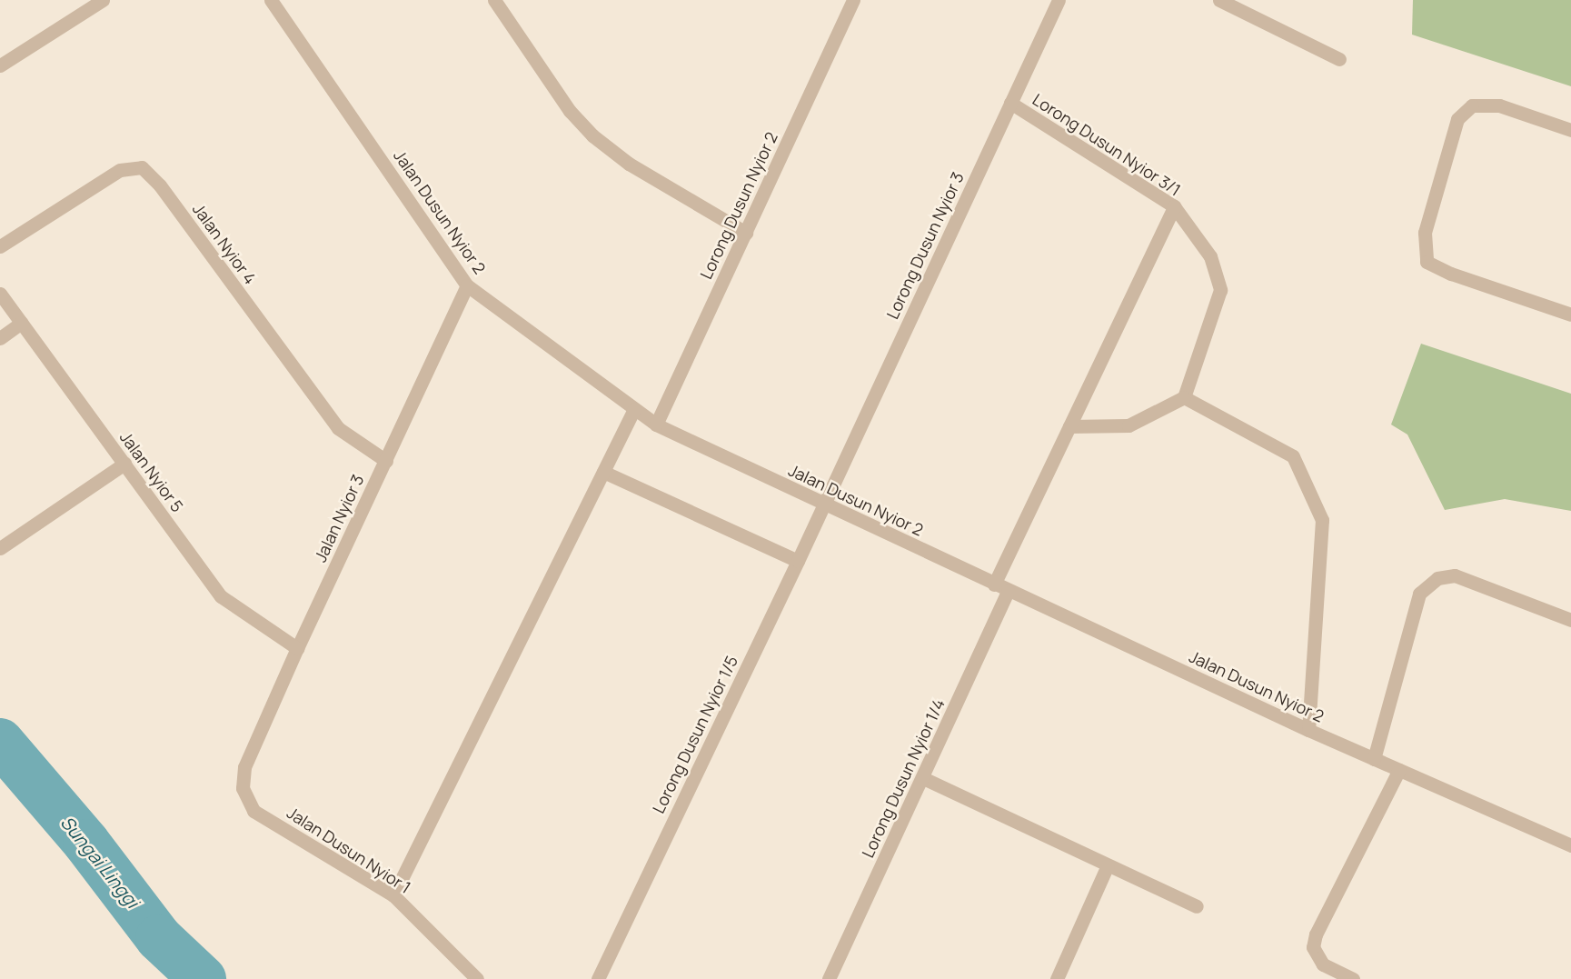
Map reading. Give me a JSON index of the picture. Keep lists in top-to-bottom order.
{
  "streets": {
    "street": [
      "Lorong Dusun Nyior 3/1",
      "Lorong Dusun Nyior 2",
      "Jalan Dusun Nyior 2",
      "Jalan Nyior 4",
      "Lorong Dusun Nyior 3",
      "Jalan Nyior 5",
      "Jalan Nyior 3",
      "Lorong Dusun Nyior 1/5",
      "Lorong Dusun Nyior 1/4",
      "Jalan Dusun Nyior 1"
    ]
  },
  "crossings": [
    ["Lorong Dusun Nyior 3/1", "Lorong Dusun Nyior 3"],
    ["Lorong Dusun Nyior 2", "Jalan Dusun Nyior 2"],
    ["Jalan Dusun Nyior 2", "Lorong Dusun Nyior 3"],
    ["Jalan Dusun Nyior 2", "Jalan Nyior 3"],
    ["Jalan Dusun Nyior 2", "Lorong Dusun Nyior 1/5"],
    ["Jalan Dusun Nyior 2", "Lorong Dusun Nyior 1/4"],
    ["Jalan Nyior 4", "Jalan Nyior 3"],
    ["Lorong Dusun Nyior 3", "Lorong Dusun Nyior 1/5"],
    ["Jalan Nyior 5", "Jalan Nyior 3"],
    ["Jalan Nyior 3", "Jalan Dusun Nyior 1"]
  ],
  "water": ["Sungai Linggi"]
}
